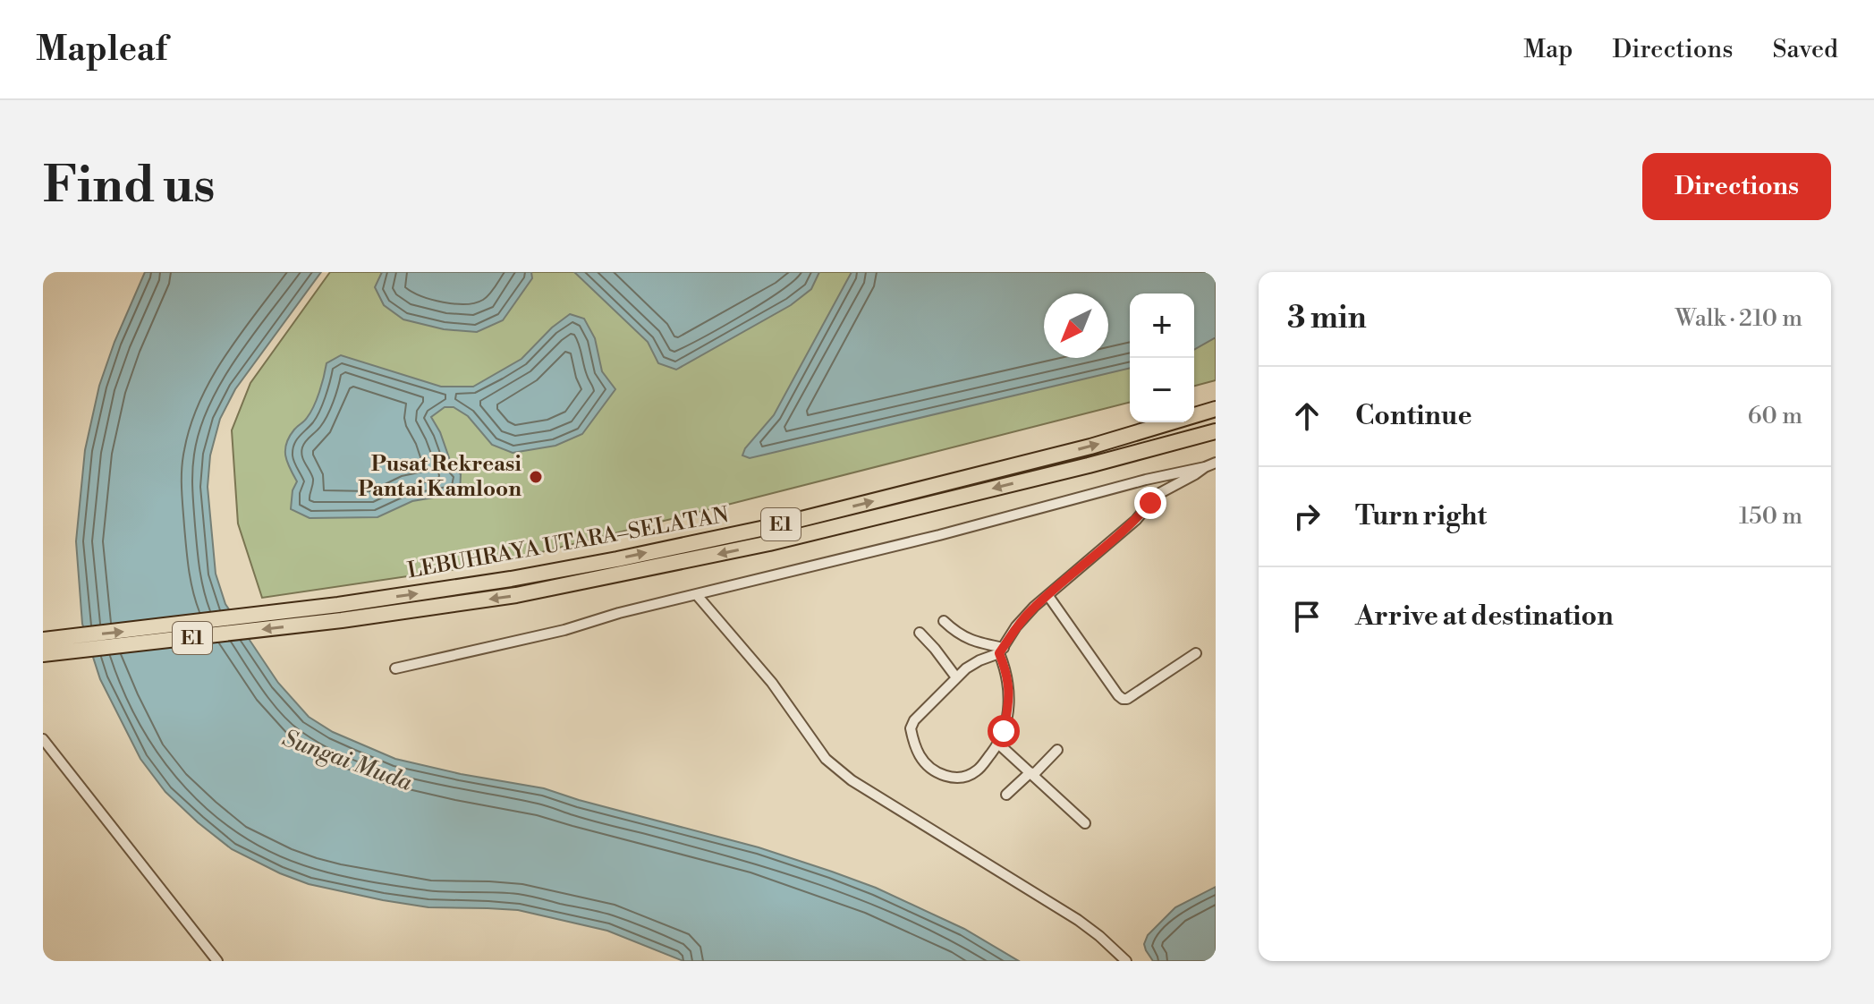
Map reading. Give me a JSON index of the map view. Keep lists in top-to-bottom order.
{
  "streets": {
    "highway": ["E1", "LEBUHRAYA UTARA–SELATAN"]
  },
  "water": ["Sungai Muda"],
  "places": ["Pusat Rekreasi Pantai Kamloon"],
  "north": "bottom left",
  "page": {
    "header": "Mapleaf",
    "nav": ["Map", "Directions", "Saved"],
    "buttons": "Directions",
    "title": "Find us",
    "heading": ["3 min", "Walk · 210 m"],
    "map_buttons": ["+", "−"],
    "list": [
      ["Continue", "60 m"],
      ["Turn right", "150 m"],
      "Arrive at destination"
    ]
  }
}
